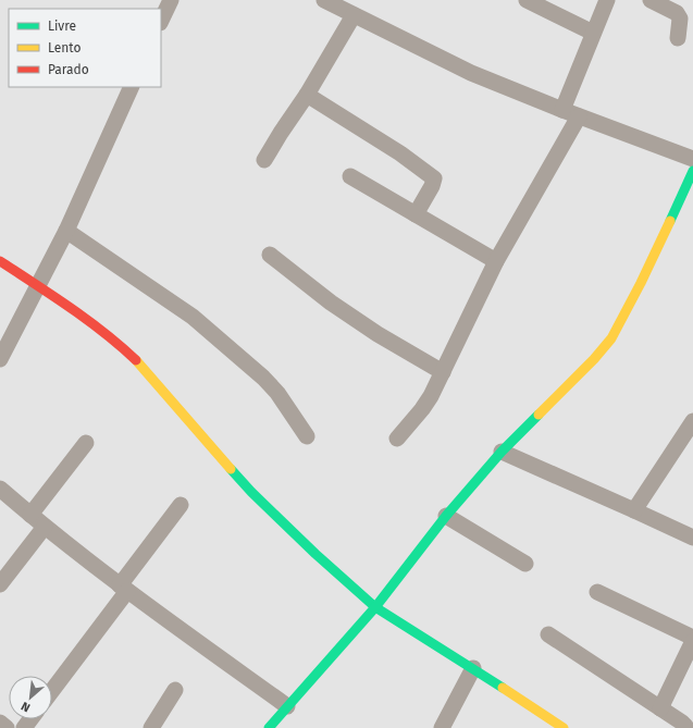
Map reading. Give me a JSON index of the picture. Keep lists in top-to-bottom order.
{
  "legend": ["Livre", "Lento", "Parado"],
  "north": "bottom left"
}
